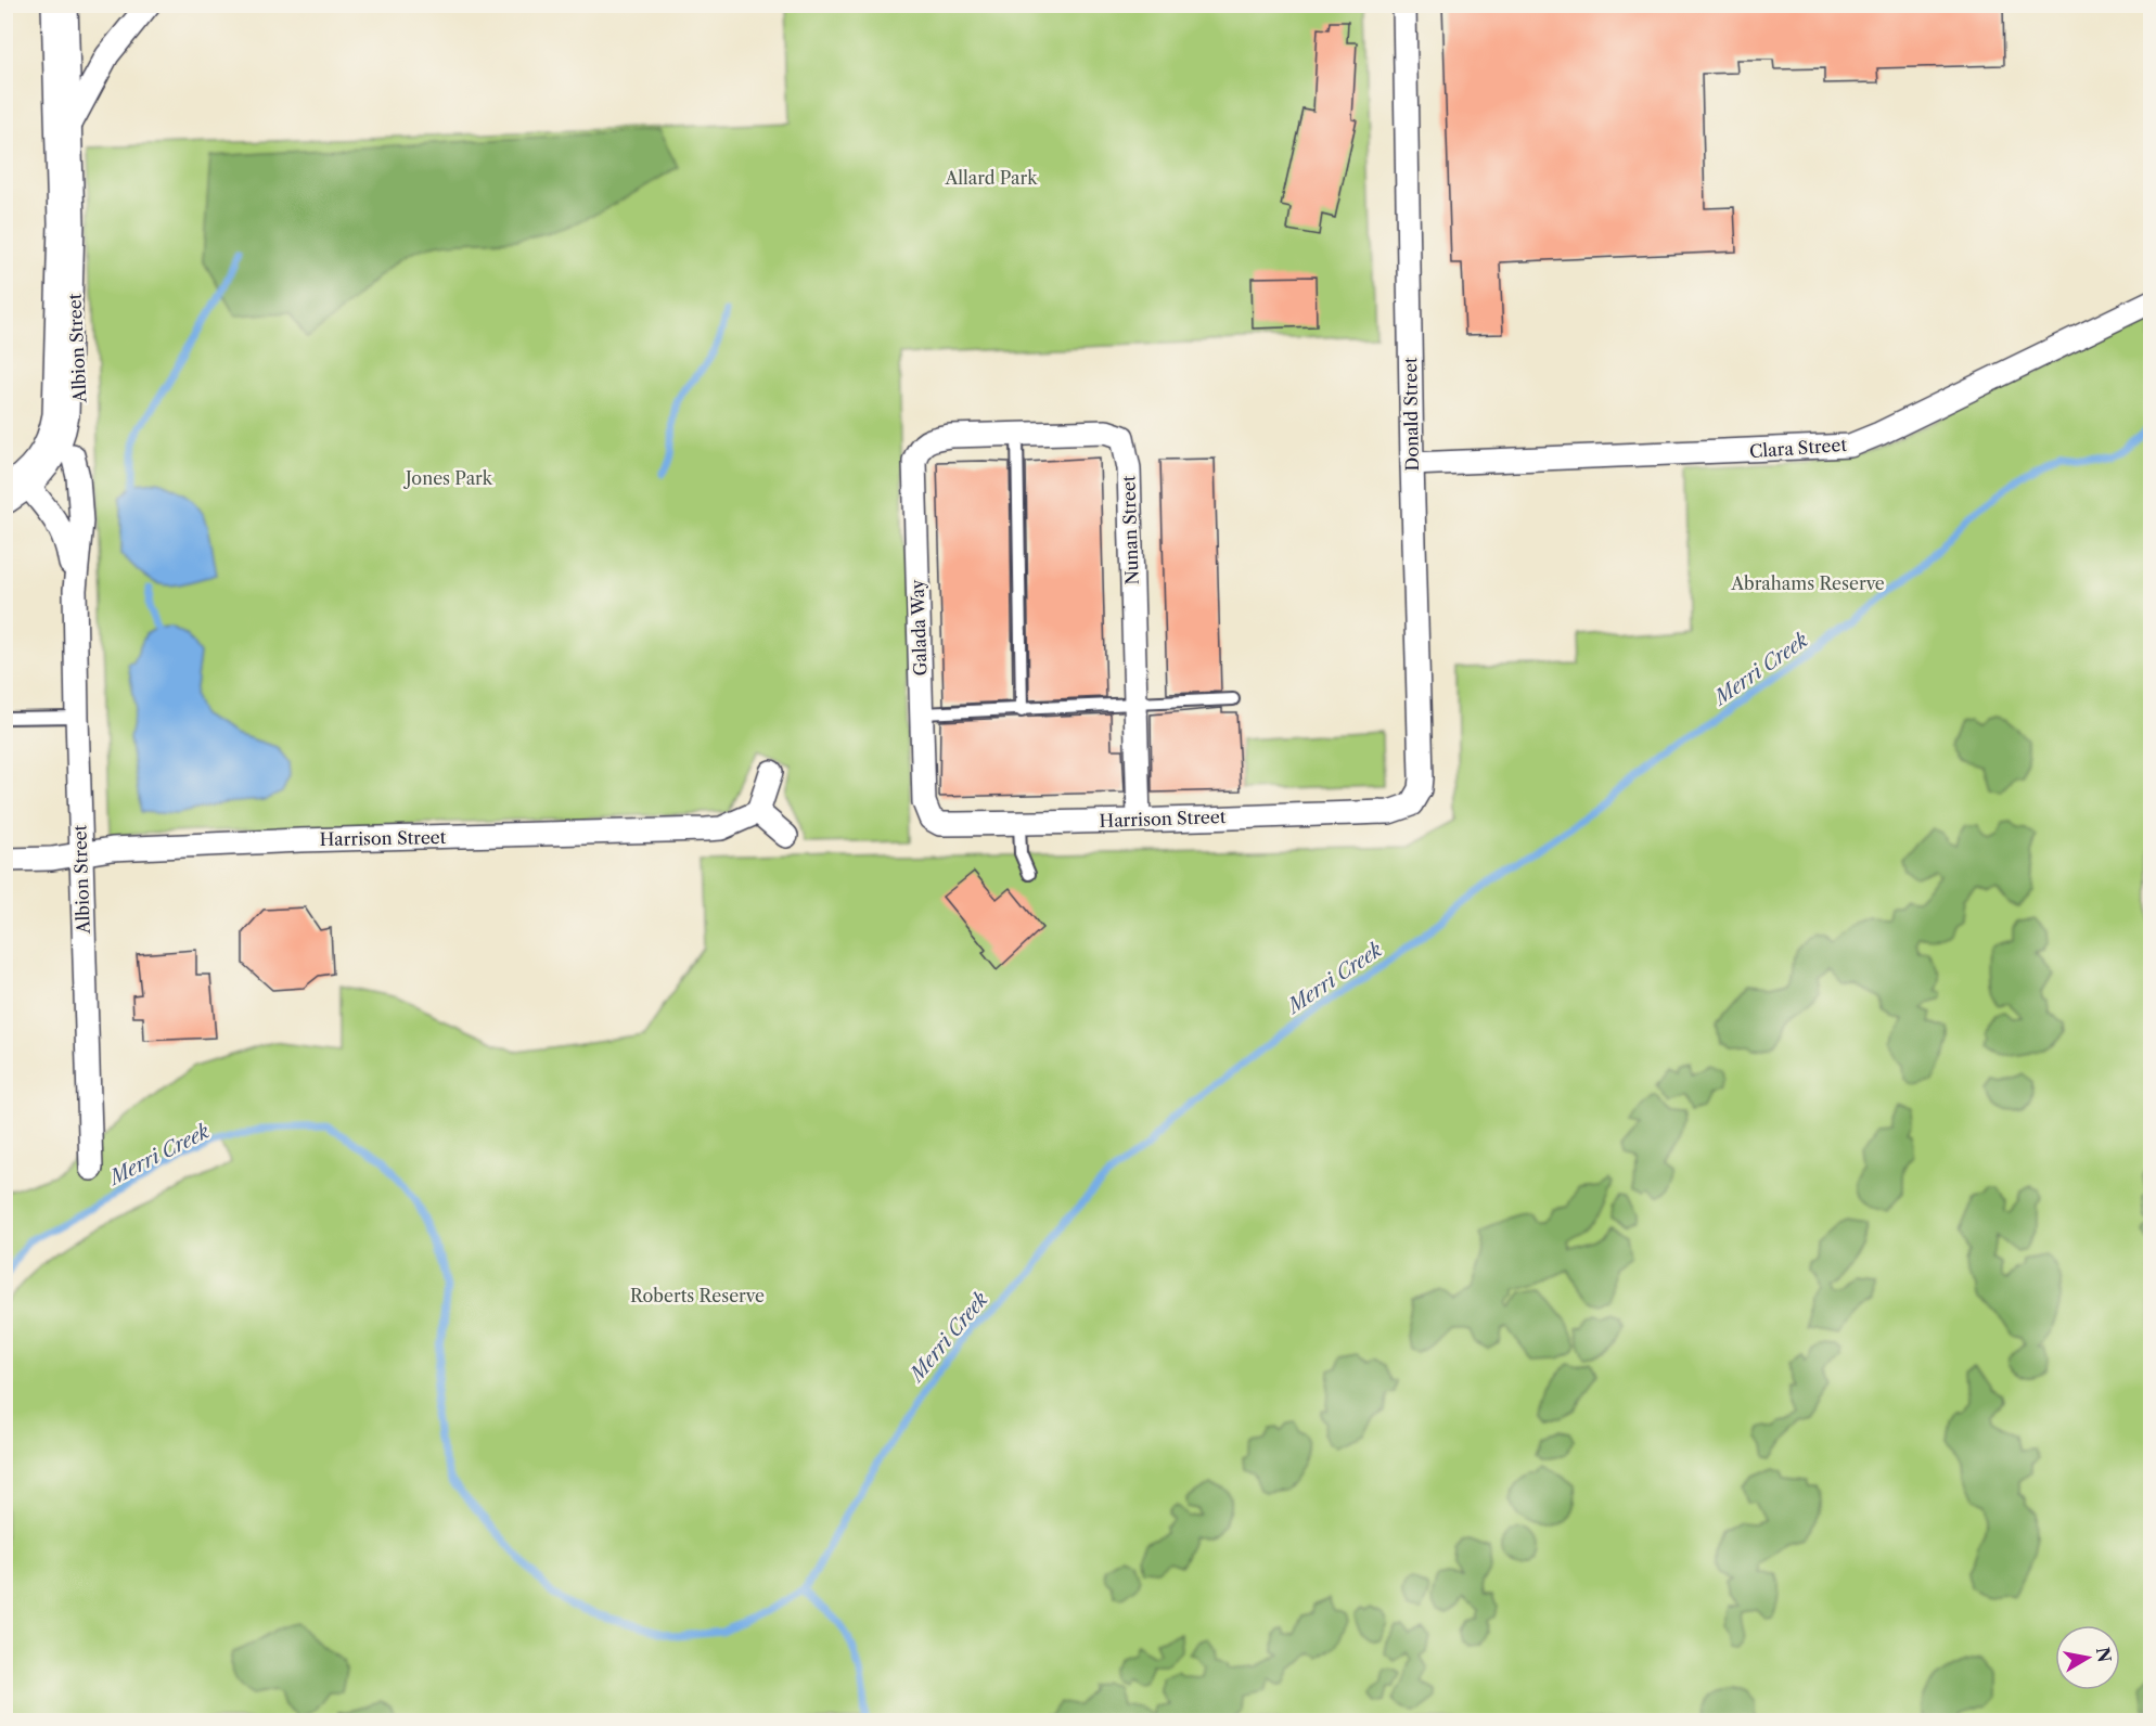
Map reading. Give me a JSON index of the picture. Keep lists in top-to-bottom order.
{
  "streets": {
    "main road": ["Albion Street"],
    "street": [
      "Donald Street",
      "Clara Street",
      "Nunan Street",
      "Galada Way",
      "Harrison Street"
    ]
  },
  "crossings": [
    ["Albion Street", "Harrison Street"],
    ["Donald Street", "Clara Street"],
    ["Donald Street", "Harrison Street"],
    ["Nunan Street", "Galada Way"],
    ["Nunan Street", "Harrison Street"],
    ["Galada Way", "Harrison Street"]
  ],
  "water": ["Merri Creek"],
  "parks": [
    "Allard Park",
    "Jones Park",
    "Abrahams Reserve",
    "Roberts Reserve"
  ],
  "north": "right"
}
